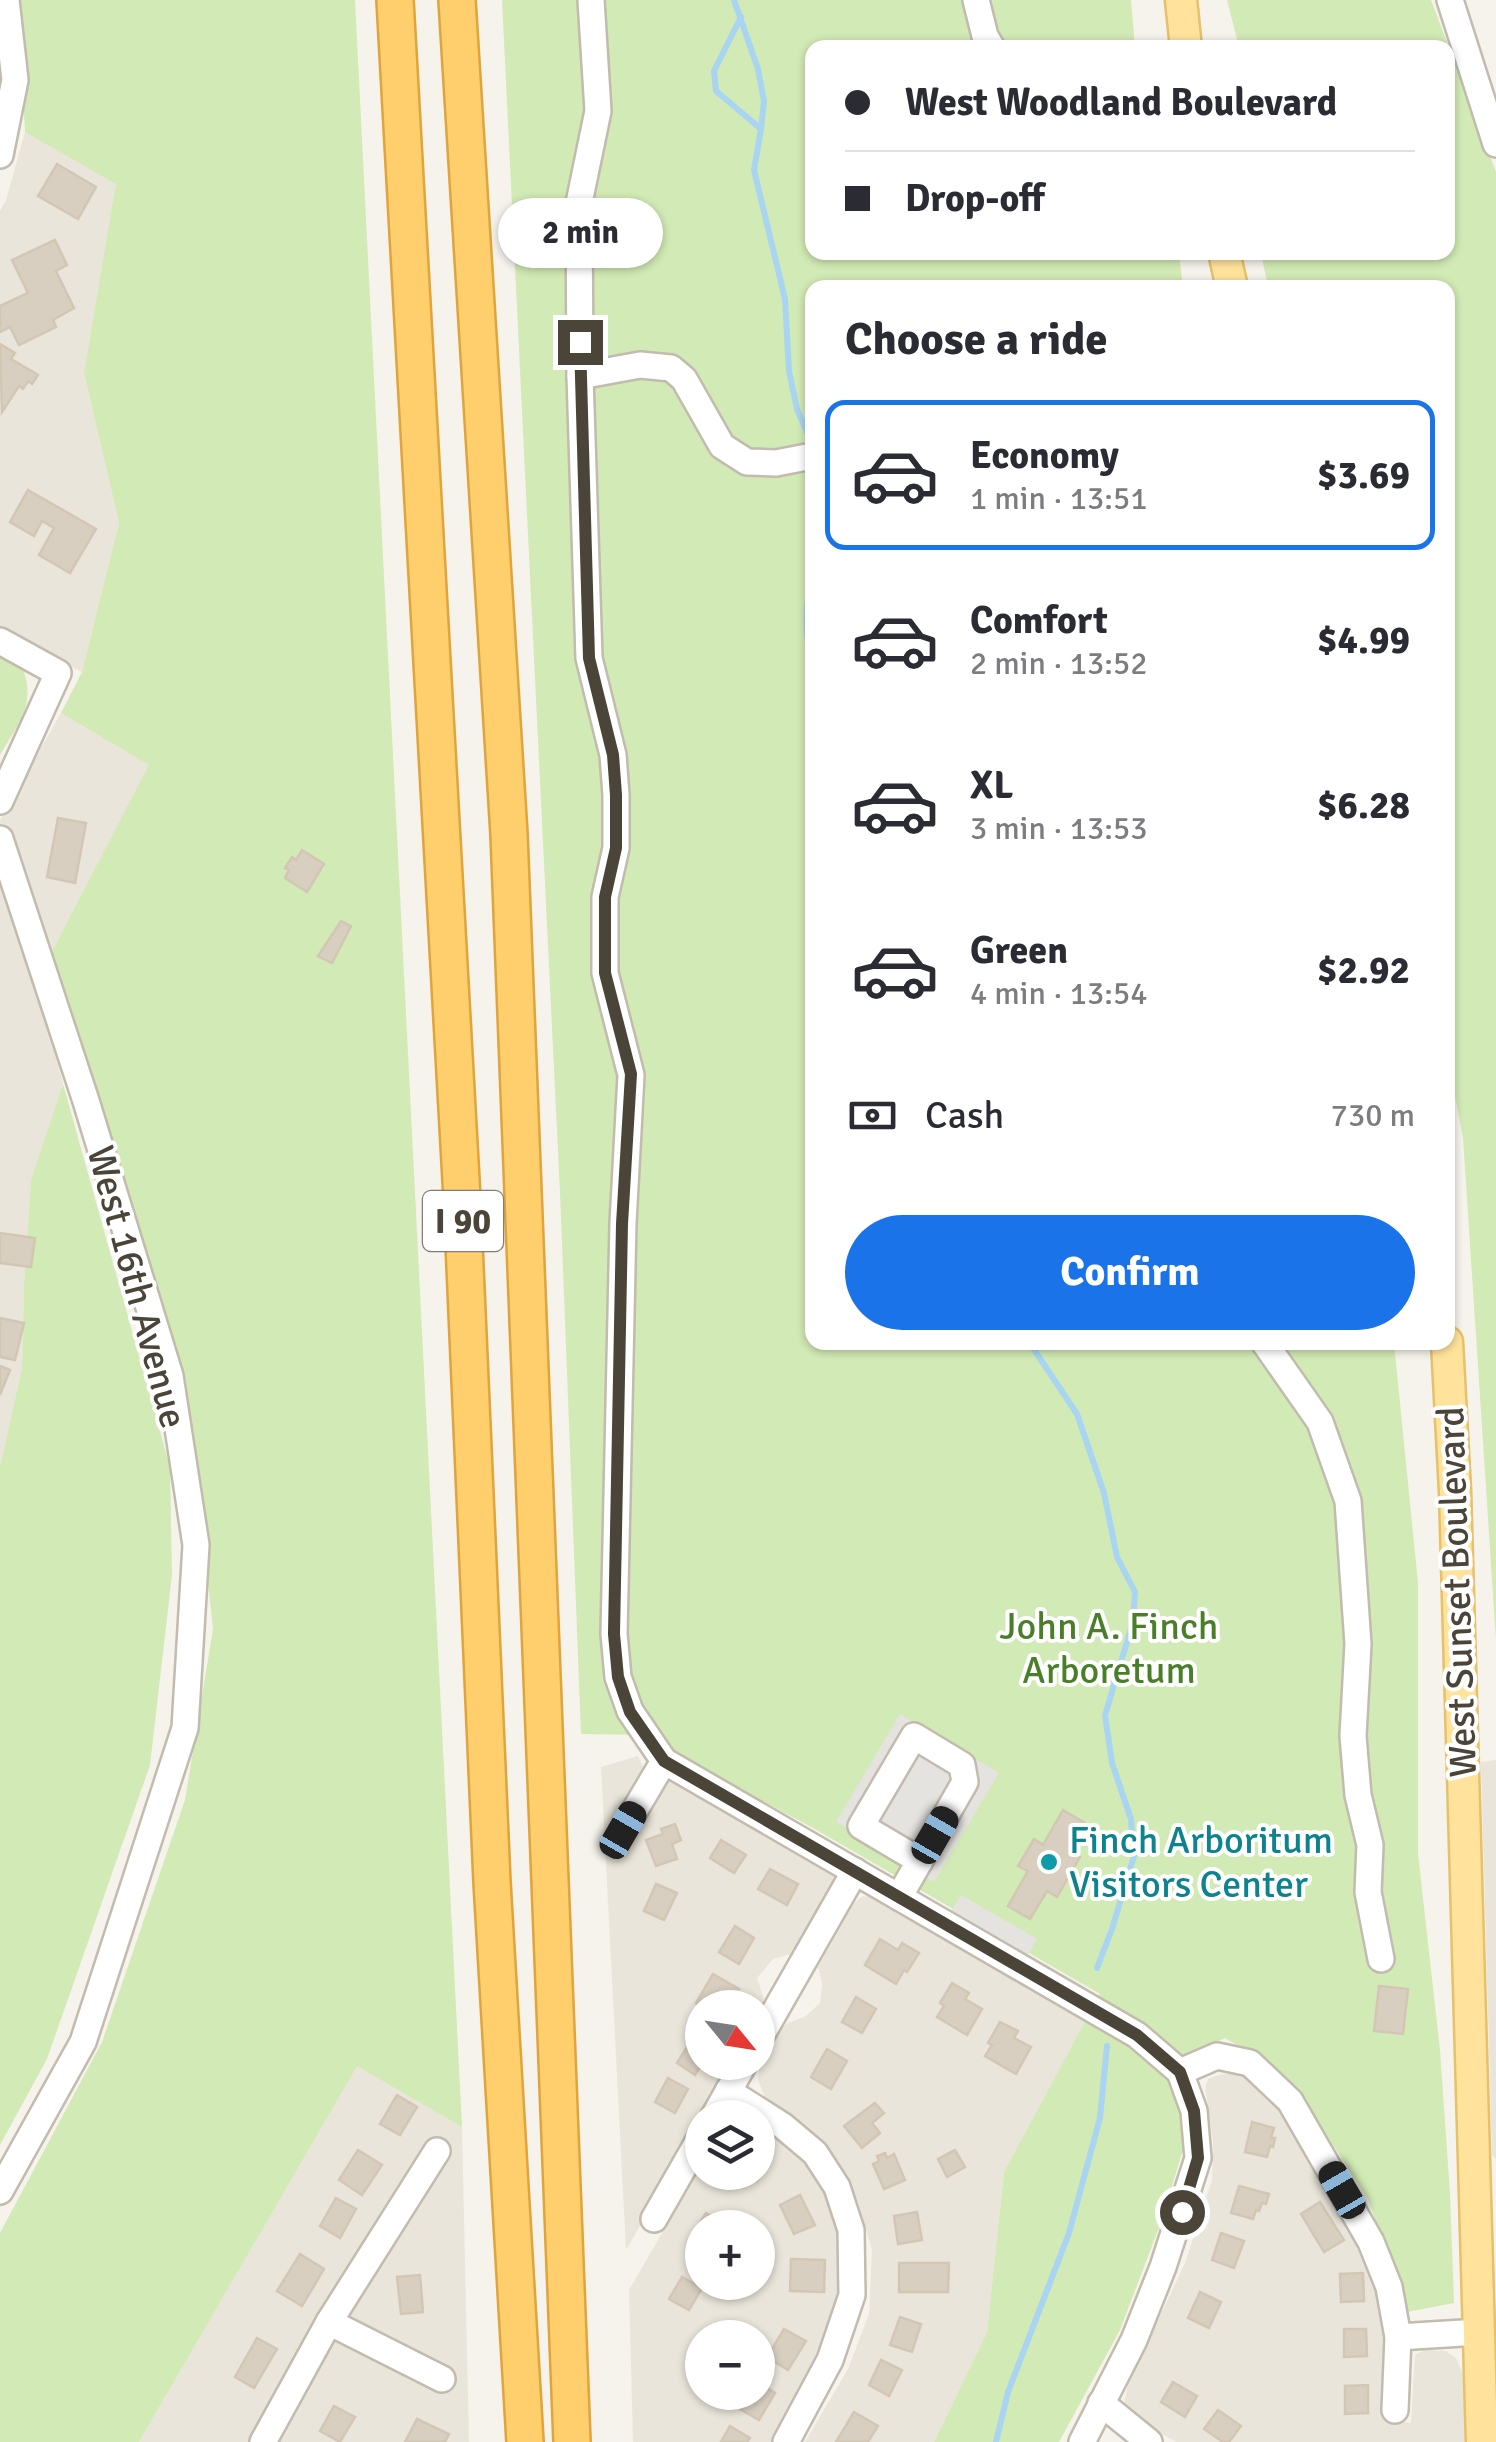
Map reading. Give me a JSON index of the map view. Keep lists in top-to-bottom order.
{
  "streets": {
    "highway": ["I 90"],
    "main road": ["West Sunset Boulevard"],
    "street": ["West 16th Avenue"]
  },
  "parks": ["John A. Finch Arboretum"],
  "places": ["Finch Arboritum Visitors Center"],
  "north": "bottom right",
  "page": {
    "banner": ["West Woodland Boulevard", "Drop-off"],
    "bubble": "2 min",
    "heading": "Choose a ride",
    "list": [
      {
        "name": "Economy",
        "note": "1 min · 13:51",
        "value": "$3.69"
      },
      {
        "name": "Comfort",
        "note": "2 min · 13:52",
        "value": "$4.99"
      },
      {
        "name": "XL",
        "note": "3 min · 13:53",
        "value": "$6.28"
      },
      {
        "name": "Green",
        "note": "4 min · 13:54",
        "value": "$2.92"
      }
    ],
    "pay": ["Cash", "730 m"],
    "buttons": "Confirm",
    "map_buttons": ["+", "−"]
  }
}
